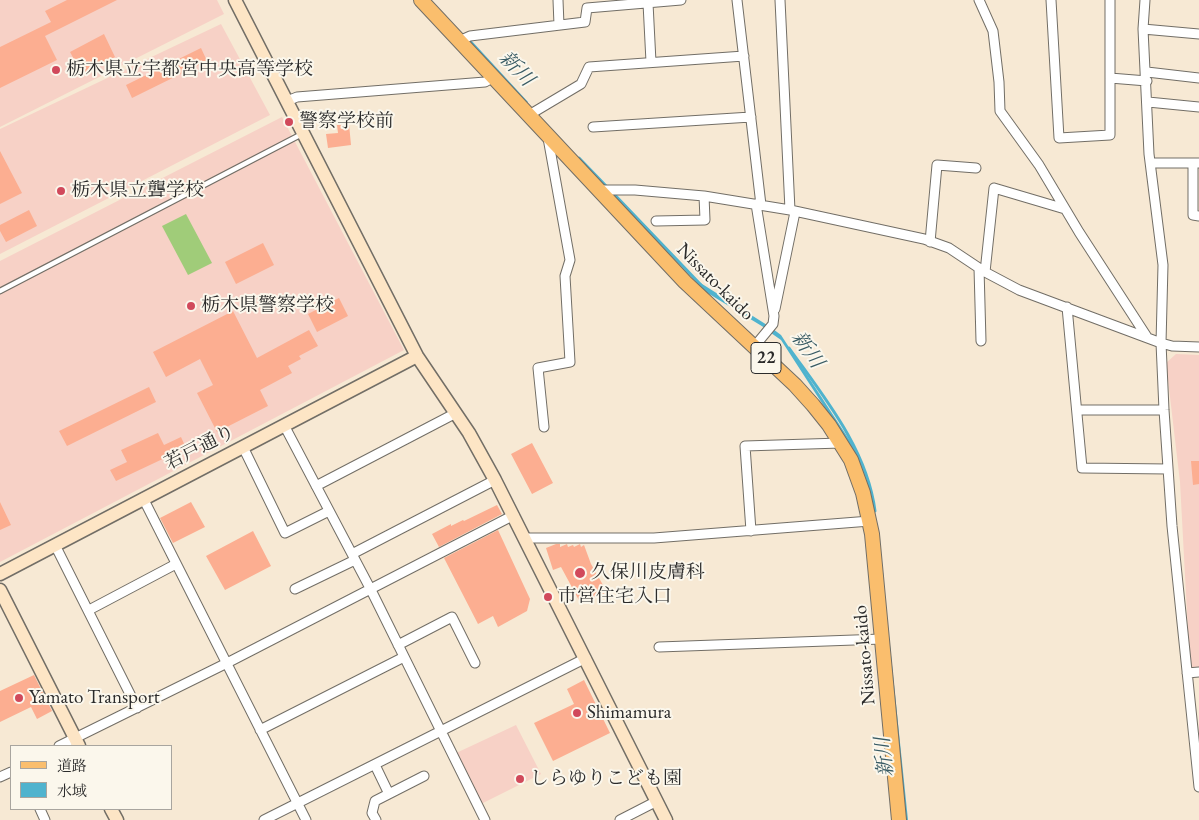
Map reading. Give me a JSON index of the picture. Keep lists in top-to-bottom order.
{
  "streets": {
    "main road": ["Nissato-kaido", "22"],
    "street": ["若戸通り"]
  },
  "water": ["新川"],
  "places": [
    "栃木県立宇都宮中央高等学校",
    "警察学校前",
    "栃木県立聾学校",
    "栃木県警察学校",
    "久保川皮膚科",
    "市営住宅入口",
    "Yamato Transport",
    "Shimamura",
    "しらゆりこども園"
  ],
  "legend": ["道路", "水域"]
}
